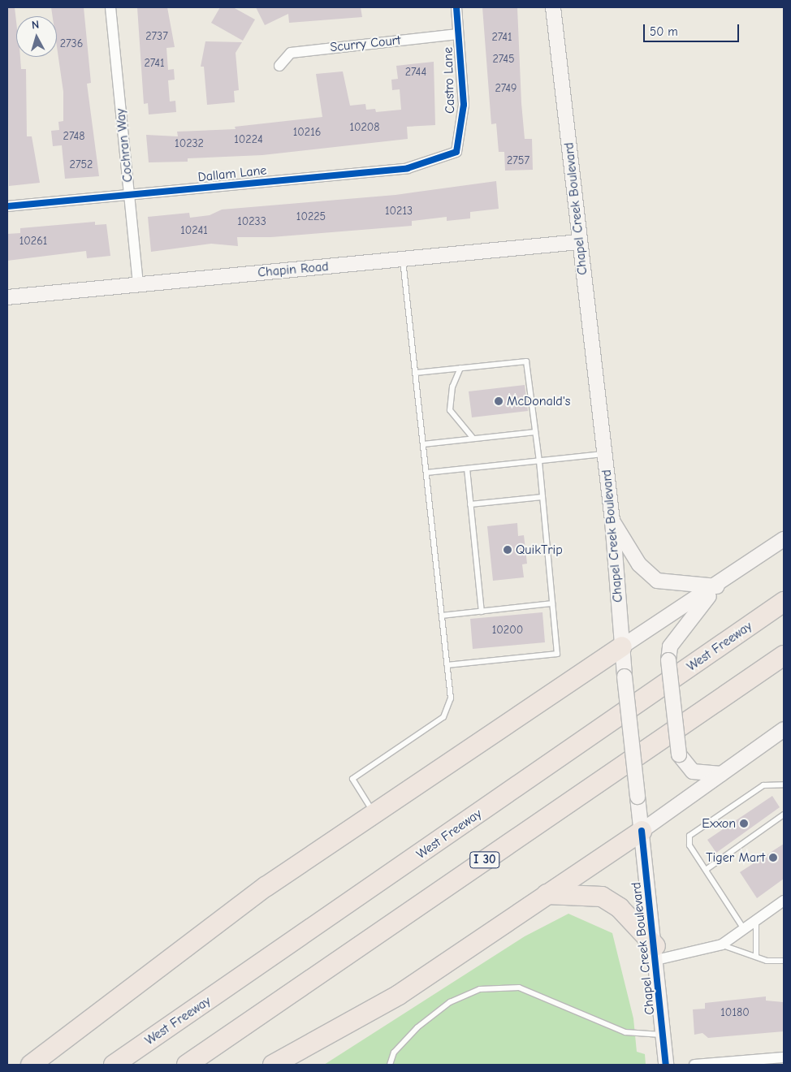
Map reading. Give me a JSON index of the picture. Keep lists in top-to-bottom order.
{
  "streets": {
    "highway": ["West Freeway", "I 30"],
    "main road": ["Chapel Creek Boulevard", "Chapin Road"],
    "street": [
      "Scurry Court",
      "Castro Lane",
      "Cochran Way",
      "Dallam Lane"
    ]
  },
  "crossings": [
    ["Scurry Court", "Castro Lane"],
    ["Castro Lane", "Dallam Lane"],
    ["Cochran Way", "Dallam Lane"],
    ["Cochran Way", "Chapin Road"],
    ["Chapel Creek Boulevard", "Chapin Road"]
  ],
  "places": [
    "McDonald's",
    "QuikTrip",
    "Exxon",
    "Tiger Mart"
  ],
  "house_numbers": [
    "2737",
    "2741",
    "2736",
    "2745",
    "2741",
    "2744",
    "2749",
    "10208",
    "10216",
    "2748",
    "10224",
    "10232",
    "2757",
    "2752",
    "10213",
    "10225",
    "10233",
    "10241",
    "10261",
    "10200",
    "10180"
  ],
  "scale_bar": "50 m",
  "north": "top"
}
